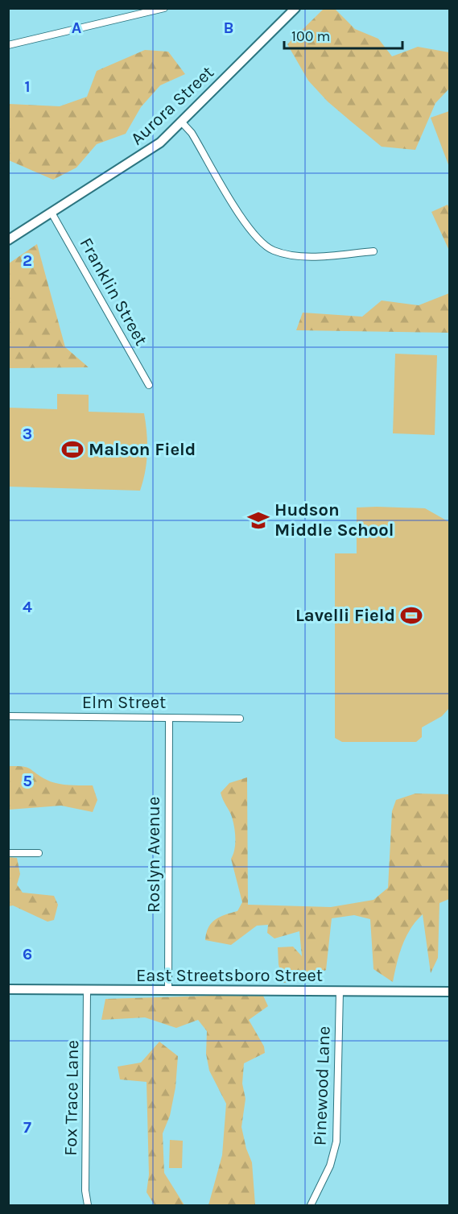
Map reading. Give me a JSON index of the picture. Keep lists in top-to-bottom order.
{
  "streets": {
    "main road": ["Aurora Street", "East Streetsboro Street"],
    "street": [
      "Franklin Street",
      "Elm Street",
      "Roslyn Avenue",
      "Pinewood Lane",
      "Fox Trace Lane"
    ]
  },
  "crossings": [
    ["Aurora Street", "Franklin Street"],
    ["Elm Street", "Roslyn Avenue"],
    ["Roslyn Avenue", "East Streetsboro Street"],
    ["East Streetsboro Street", "Pinewood Lane"],
    ["East Streetsboro Street", "Fox Trace Lane"]
  ],
  "places": {
    "sports": ["Malson Field", "Lavelli Field"],
    "school or university": ["Hudson Middle School"]
  },
  "scale_bar": "100 m",
  "grid": {
    "columns": ["A", "B"],
    "rows": [
      "1",
      "2",
      "3",
      "4",
      "5",
      "6",
      "7"
    ]
  }
}
